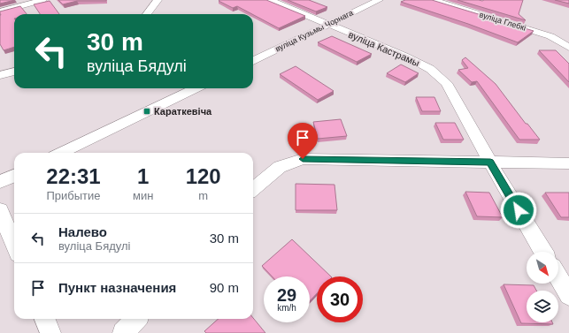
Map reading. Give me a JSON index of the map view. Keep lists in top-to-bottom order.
{
  "streets": {
    "street": ["вуліца Глебкі", "вуліца Кузьмы Чорнага", "вуліца Кастрамы"]
  },
  "crossings": [
    ["вуліца Кузьмы Чорнага", "вуліца Кастрамы"]
  ],
  "places": {
    "transit": ["Караткевіча"]
  },
  "north": "bottom right",
  "page": {
    "turn": ["30 m", "вуліца Бядулі"],
    "eta": [
      "22:31",
      "Прибытие",
      "1",
      "мин",
      "120",
      "m"
    ],
    "list": [
      {
        "name": "Налево",
        "note": "вуліца Бядулі",
        "value": "30 m"
      },
      {
        "name": "Пункт назначения",
        "value": "90 m"
      }
    ],
    "speed": "29 km/h",
    "limit": "30"
  }
}
